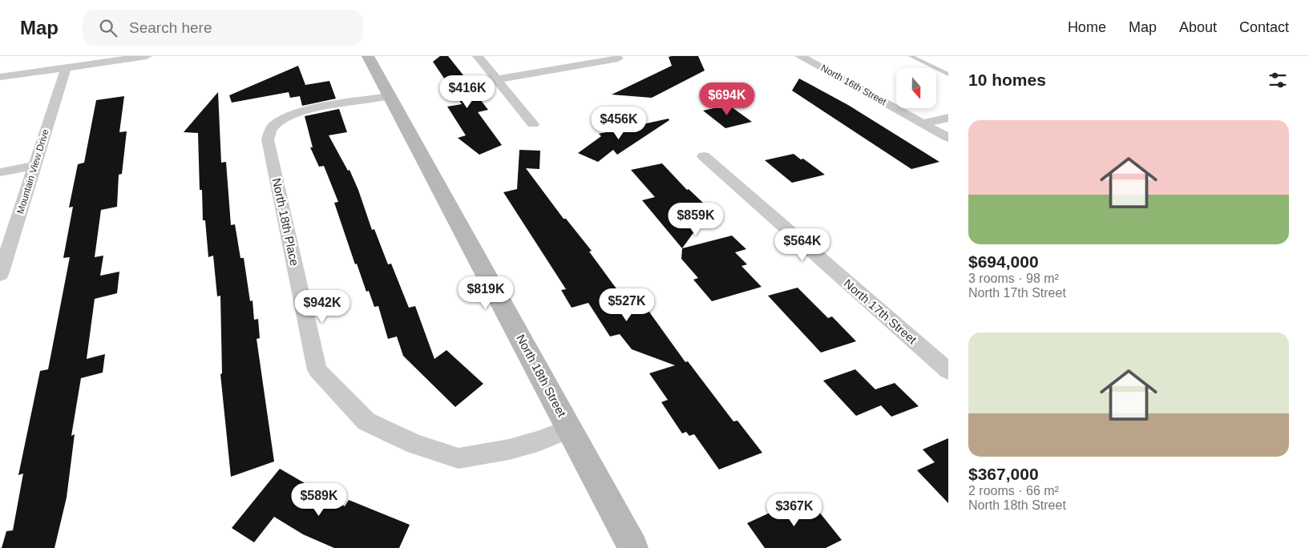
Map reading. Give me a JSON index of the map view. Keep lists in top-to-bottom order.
{
  "streets": {
    "street": [
      "North 16th Street",
      "Mountain View Drive",
      "North 18th Place",
      "North 17th Street",
      "North 18th Street"
    ]
  },
  "crossings": [
    ["North 18th Place", "North 18th Street"]
  ],
  "north": "bottom",
  "page": {
    "header": "Map",
    "search": "Search here",
    "nav": [
      "Home",
      "Map",
      "About",
      "Contact"
    ],
    "heading": "10 homes",
    "price": [
      "$416K",
      "$694K",
      "$456K",
      "$859K",
      "$564K",
      "$819K",
      "$527K",
      "$942K",
      "$589K",
      "$367K"
    ],
    "list": [
      {
        "name": "$694,000",
        "note": "3 rooms · 98 m² · North 17th Street"
      },
      {
        "name": "$367,000",
        "note": "2 rooms · 66 m² · North 18th Street"
      }
    ]
  }
}
